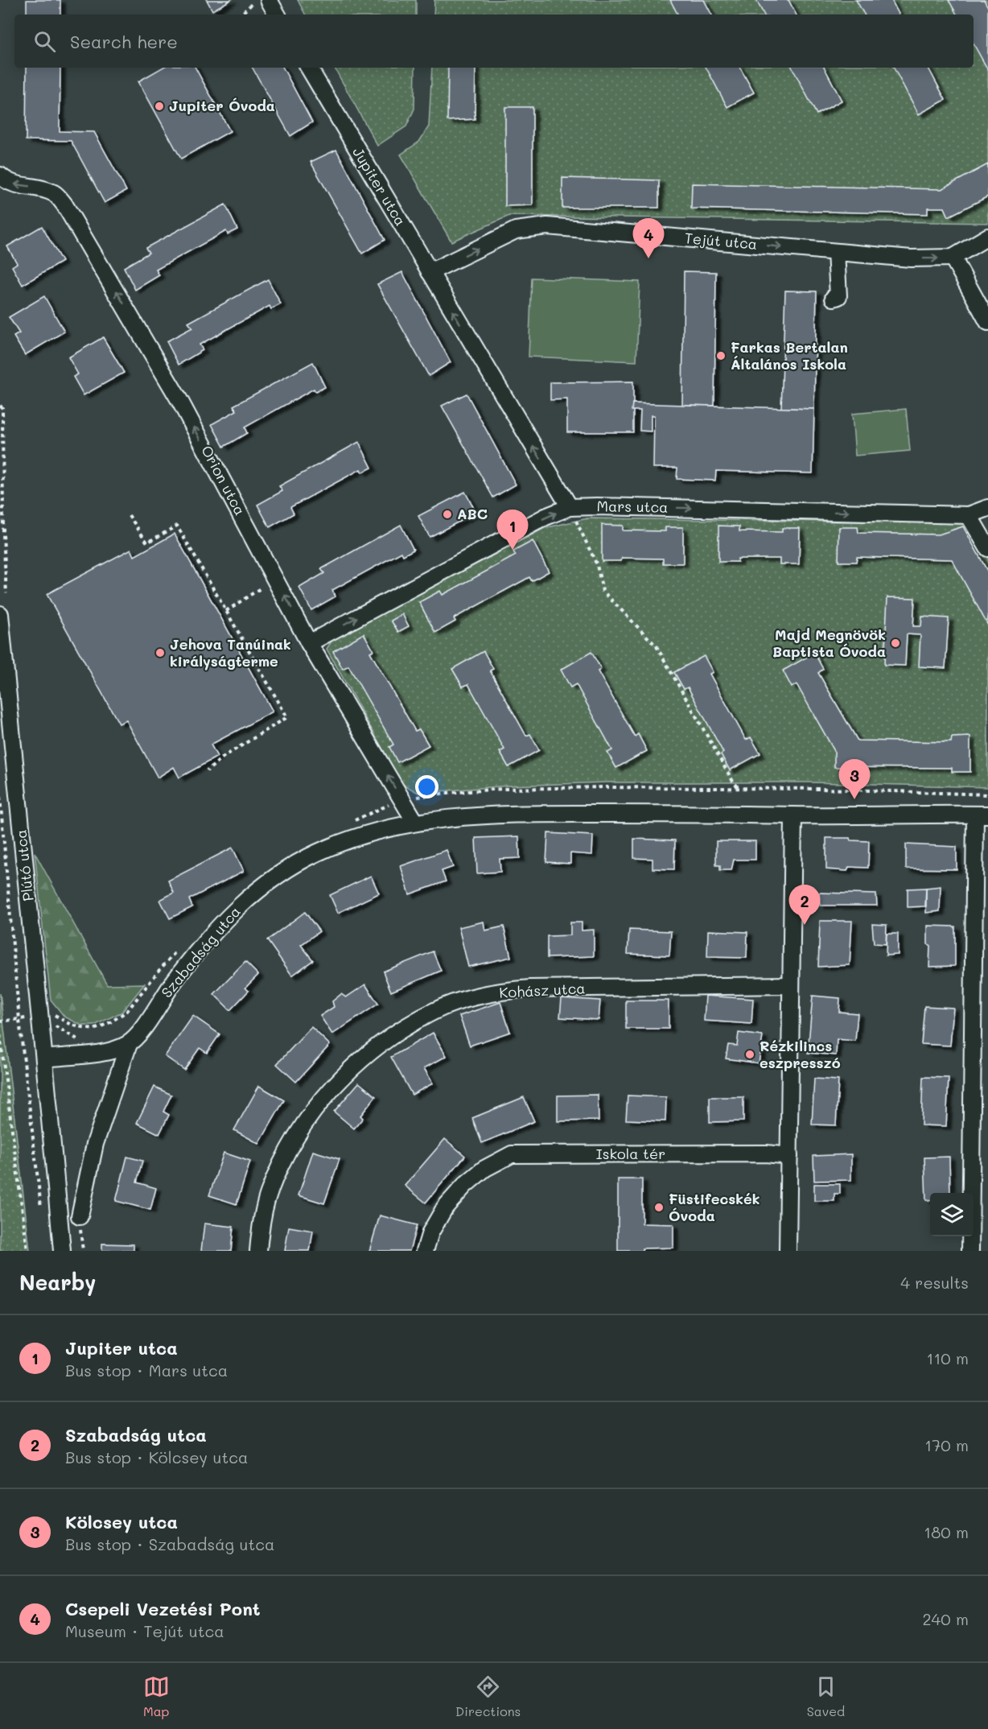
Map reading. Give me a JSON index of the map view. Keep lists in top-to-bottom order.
{
  "streets": {
    "street": [
      "Jupiter utca",
      "Tejút utca",
      "Orion utca",
      "Mars utca",
      "Plútó utca",
      "Szabadság utca",
      "Kohász utca",
      "Iskola tér"
    ]
  },
  "crossings": [
    ["Jupiter utca", "Tejút utca"],
    ["Jupiter utca", "Mars utca"],
    ["Orion utca", "Mars utca"],
    ["Orion utca", "Szabadság utca"],
    ["Plútó utca", "Szabadság utca"]
  ],
  "one_way": [
    "Jupiter utca",
    "Tejút utca",
    "Orion utca",
    "Mars utca"
  ],
  "places": [
    "Jupiter Óvoda",
    "Farkas Bertalan Általános Iskola",
    "ABC",
    "Majd Megnövök Baptista Óvoda",
    "Jehova Tanúinak királyságterme",
    "Rézkilincs eszpresszó",
    "Füstifecskék Óvoda"
  ],
  "page": {
    "search": "Search here",
    "pins": [
      "4",
      "1",
      "3",
      "2"
    ],
    "heading": ["Nearby", "4 results"],
    "list": [
      {
        "mark": "1",
        "name": "Jupiter utca",
        "note": "Bus stop · Mars utca",
        "value": "110 m"
      },
      {
        "mark": "2",
        "name": "Szabadság utca",
        "note": "Bus stop · Kölcsey utca",
        "value": "170 m"
      },
      {
        "mark": "3",
        "name": "Kölcsey utca",
        "note": "Bus stop · Szabadság utca",
        "value": "180 m"
      },
      {
        "mark": "4",
        "name": "Csepeli Vezetési Pont",
        "note": "Museum · Tejút utca",
        "value": "240 m"
      }
    ],
    "nav": ["Map", "Directions", "Saved"]
  }
}
